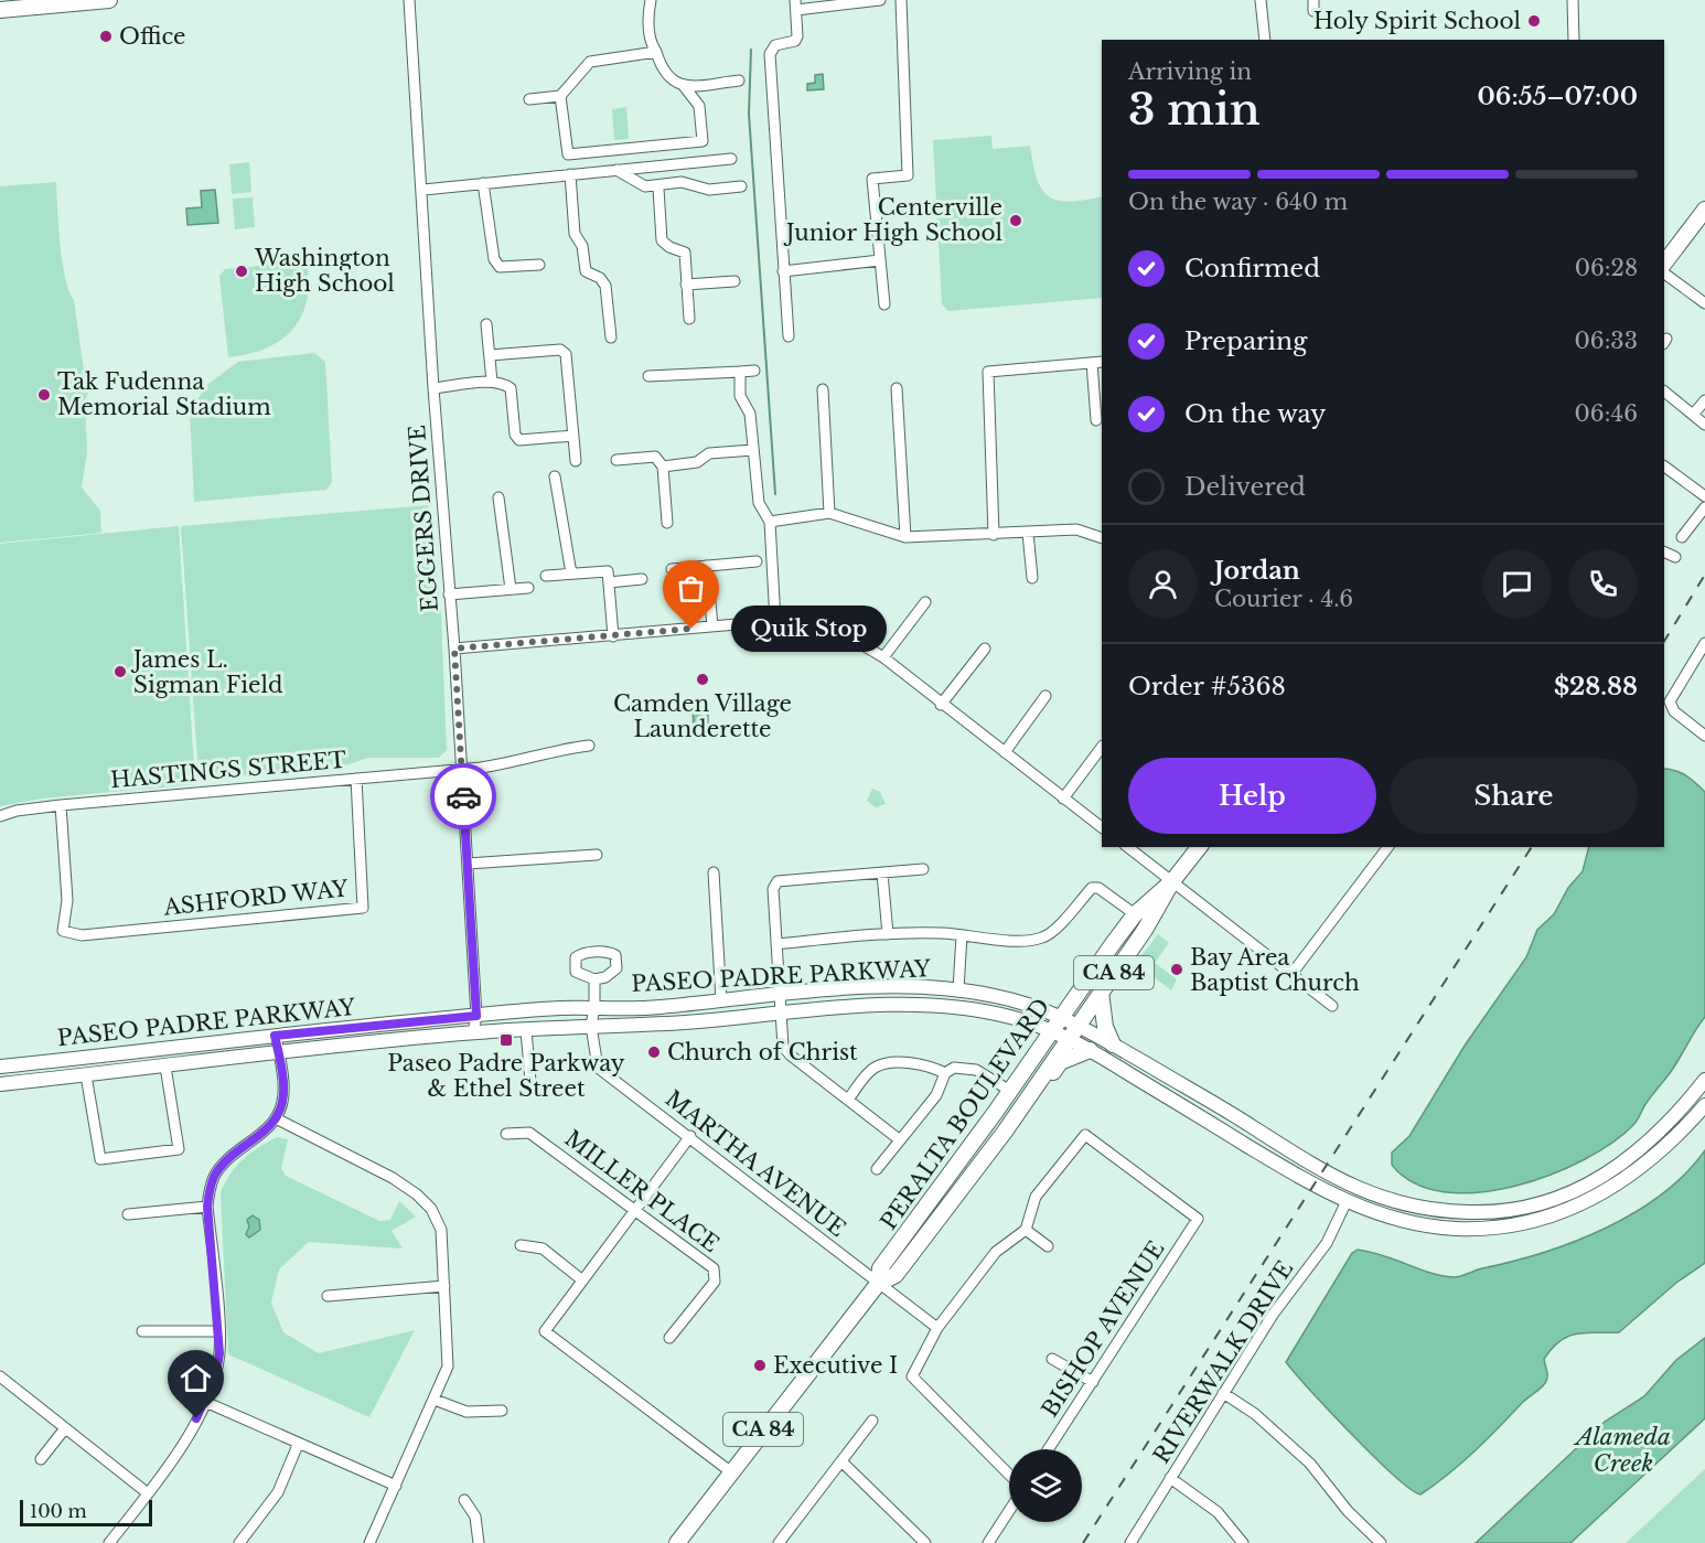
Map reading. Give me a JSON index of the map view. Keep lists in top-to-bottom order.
{
  "streets": {
    "main road": ["CA 84", "PASEO PADRE PARKWAY", "PERALTA BOULEVARD"],
    "street": [
      "EGGERS DRIVE",
      "HASTINGS STREET",
      "ASHFORD WAY",
      "MARTHA AVENUE",
      "MILLER PLACE",
      "BISHOP AVENUE",
      "RIVERWALK DRIVE"
    ]
  },
  "crossings": [
    ["EGGERS DRIVE", "HASTINGS STREET"],
    ["EGGERS DRIVE", "PASEO PADRE PARKWAY"],
    ["HASTINGS STREET", "ASHFORD WAY"],
    ["PASEO PADRE PARKWAY", "PERALTA BOULEVARD"],
    ["PASEO PADRE PARKWAY", "MARTHA AVENUE"],
    ["PASEO PADRE PARKWAY", "RIVERWALK DRIVE"],
    ["PERALTA BOULEVARD", "MARTHA AVENUE"]
  ],
  "water": ["Alameda Creek"],
  "places": {
    "other": [
      "Holy Spirit School",
      "Office",
      "Centerville Junior High School",
      "Washington High School",
      "Tak Fudenna Memorial Stadium",
      "Quik Stop",
      "James L. Sigman Field",
      "Camden Village Launderette",
      "Bay Area Baptist Church",
      "Church of Christ",
      "Executive I"
    ],
    "transit": ["Paseo Padre Parkway & Ethel Street"]
  },
  "scale_bar": "100 m",
  "page": {
    "heading": ["3 min", "Arriving in", "06:55–07:00"],
    "panel": [
      "Jordan",
      "Courier · 4.6",
      "Order #5368",
      "$28.88"
    ],
    "bar": "On the way · 640 m",
    "list": [
      ["Confirmed", "06:28"],
      ["Preparing", "06:33"],
      ["On the way", "06:46"],
      "Delivered"
    ],
    "bubble": "Quik Stop",
    "buttons": ["Help", "Share"],
    "scale": "100 m"
  }
}
